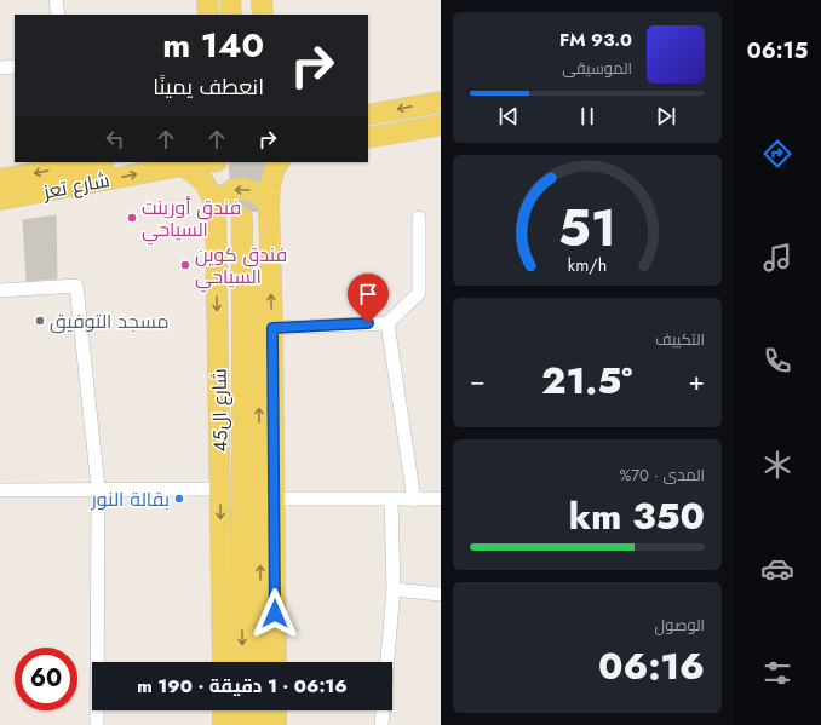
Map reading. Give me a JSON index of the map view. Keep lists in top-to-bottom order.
{
  "streets": {
    "main road": ["شارع تعز", "شارع ال45"]
  },
  "crossings": [
    ["شارع تعز", "شارع ال45"]
  ],
  "places": [
    "فندق أورينت السياحي",
    "فندق كوين السياحي",
    "مسجد التوفيق",
    "بقالة النور"
  ],
  "page": {
    "tabs": "06:15",
    "turn": ["140 m", "انعطف يمينًا"],
    "song": ["93.0 FM", "الموسيقى"],
    "tile": [
      "التكييف",
      ["المدى · 70%", "350 km"],
      ["الوصول", "06:16"]
    ],
    "heat": ["−", "21.5°", "+"],
    "limit": "60",
    "trip": "06:16 · 1 دقيقة · 190 m",
    "gauge": ["51", "km/h"]
  }
}
